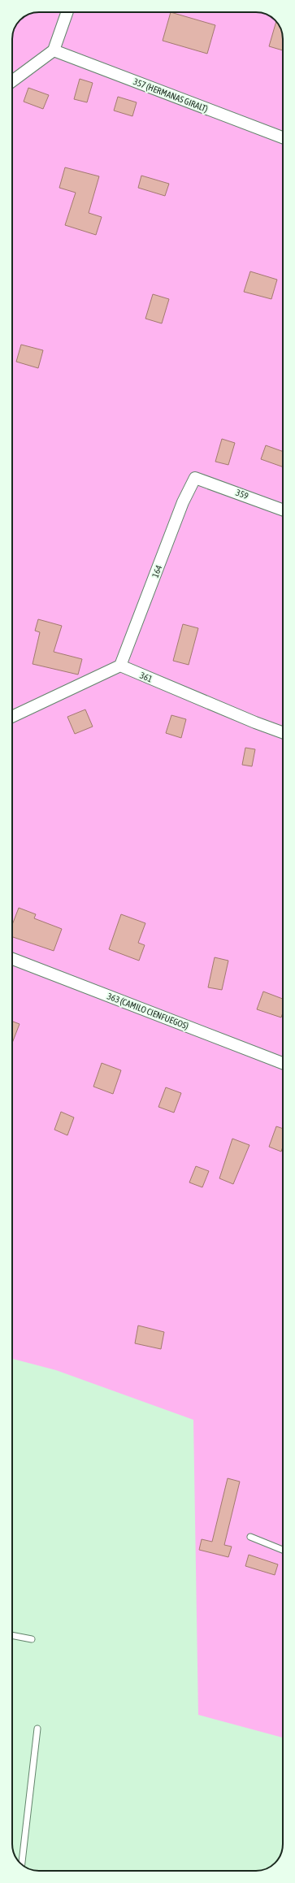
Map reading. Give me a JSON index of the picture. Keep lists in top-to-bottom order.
{
  "streets": {
    "street": [
      "357 (HERMANAS GIRALT)",
      "359",
      "164",
      "361",
      "363 (CAMILO CIENFUEGOS)"
    ]
  },
  "crossings": [
    ["359", "164"],
    ["164", "361"]
  ]
}
